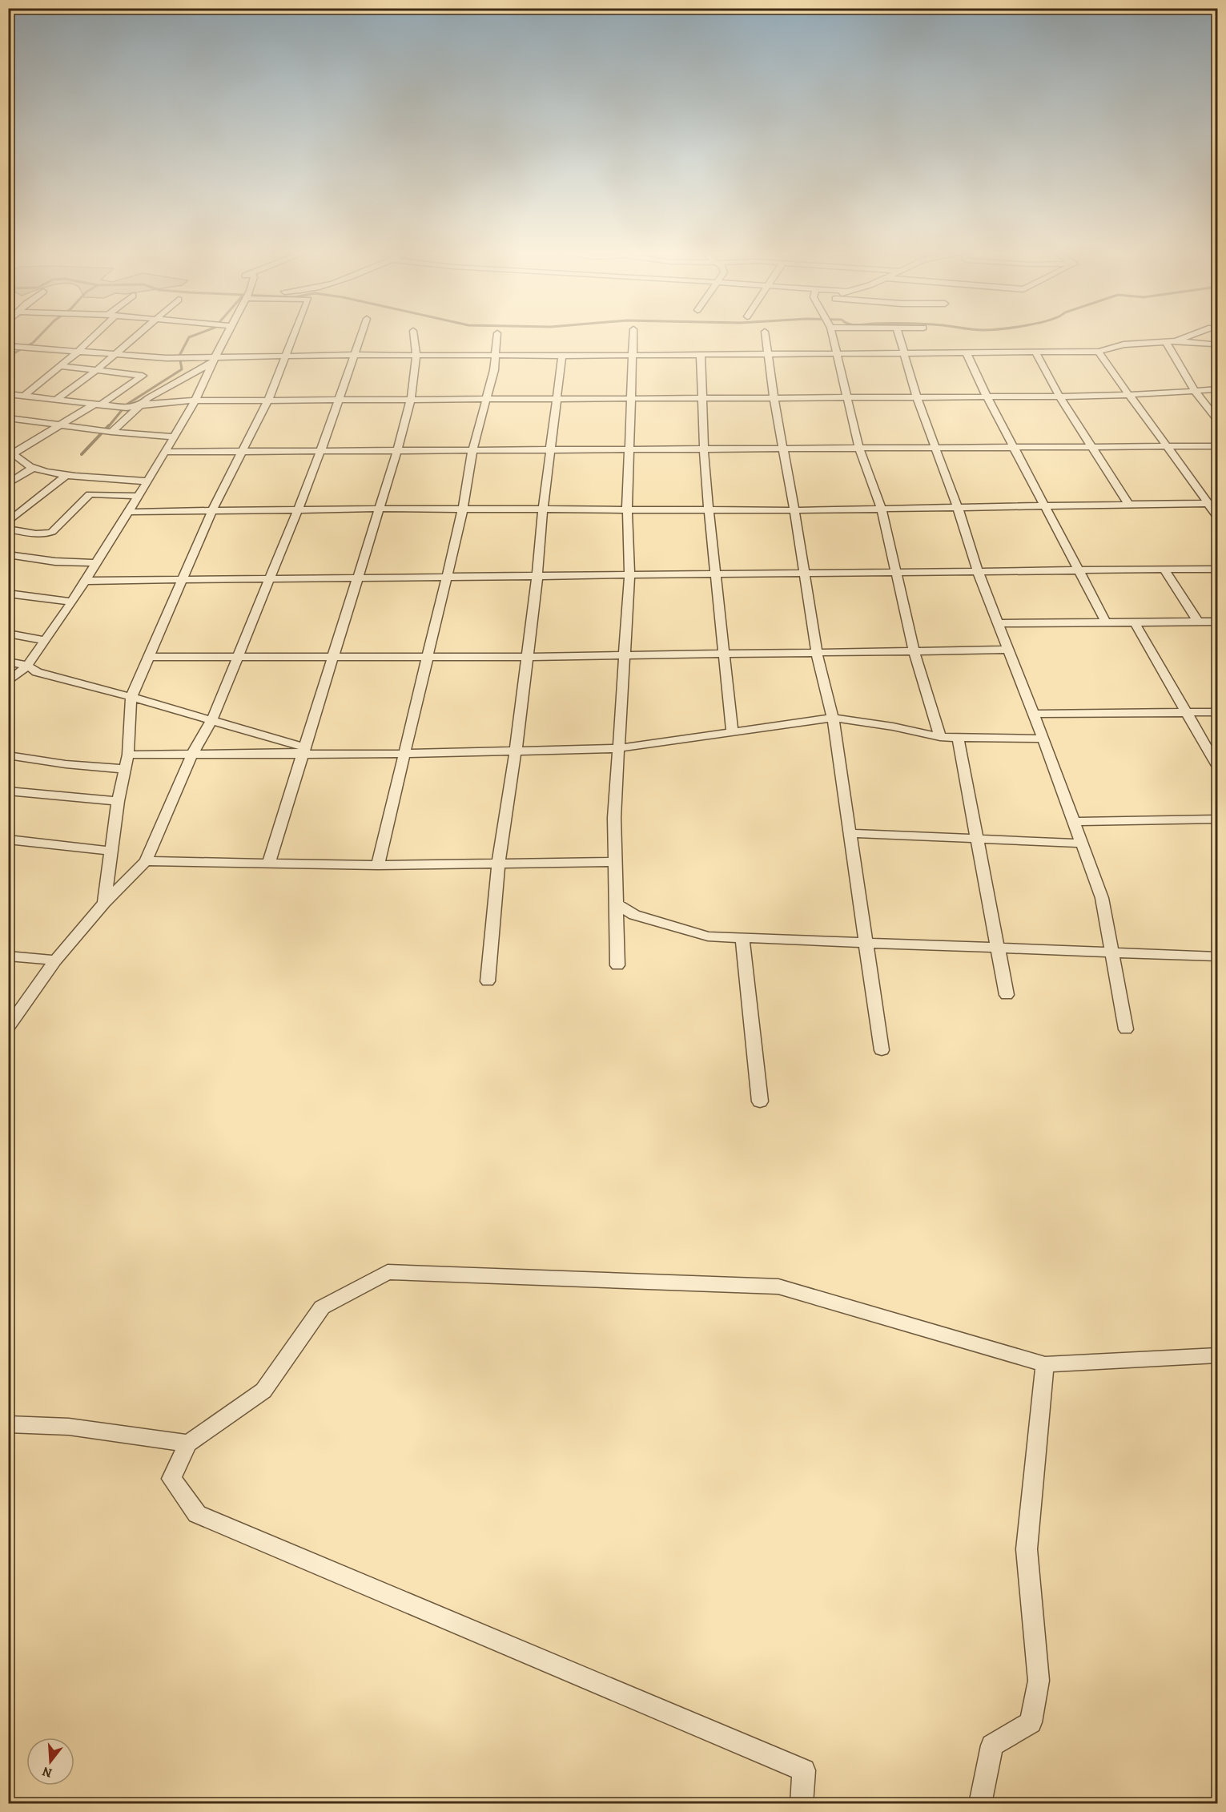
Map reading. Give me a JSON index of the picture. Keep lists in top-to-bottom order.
{
  "north": "bottom"
}
